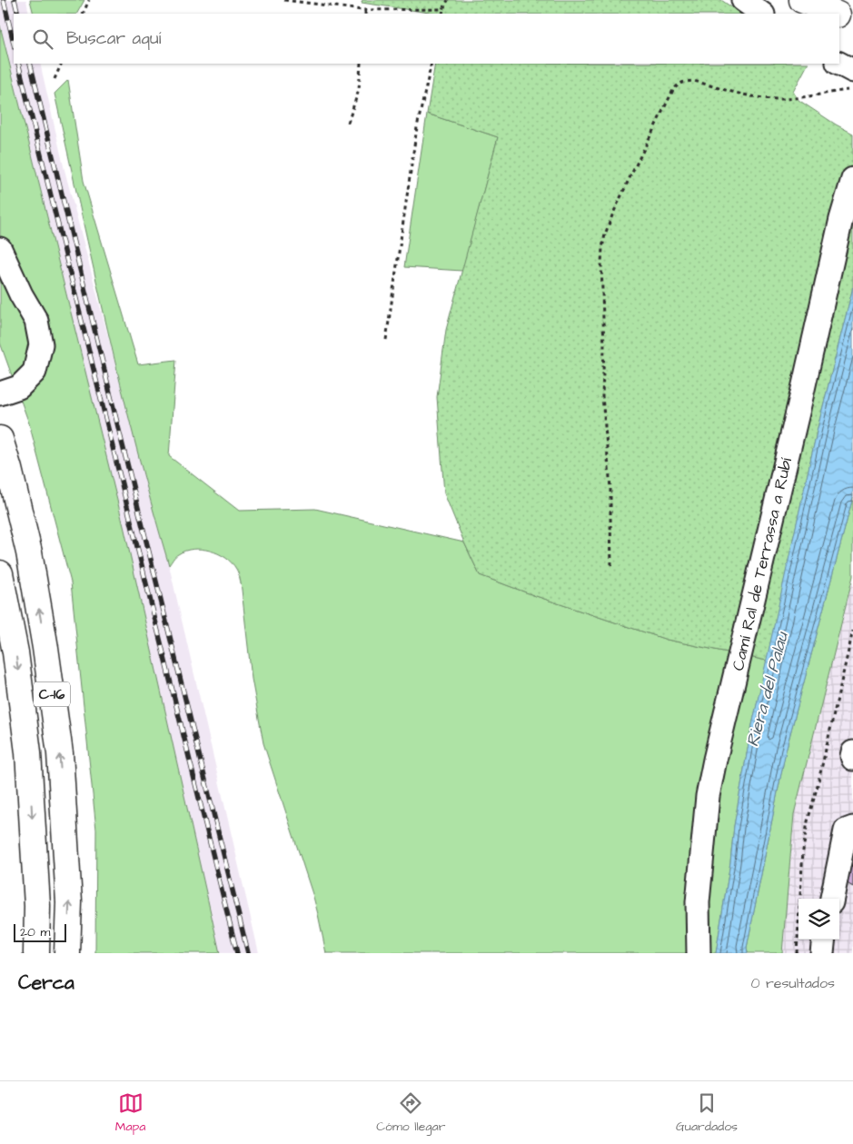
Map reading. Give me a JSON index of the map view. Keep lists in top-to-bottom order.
{
  "streets": {
    "highway": ["C-16"],
    "street": ["Camí Ral de Terrassa a Rubí"]
  },
  "water": ["Riera del Palau"],
  "scale_bar": "20 m",
  "page": {
    "search": "Buscar aquí",
    "scale": "20 m",
    "heading": ["Cerca", "0 resultados"],
    "nav": ["Mapa", "Cómo llegar", "Guardados"]
  }
}
